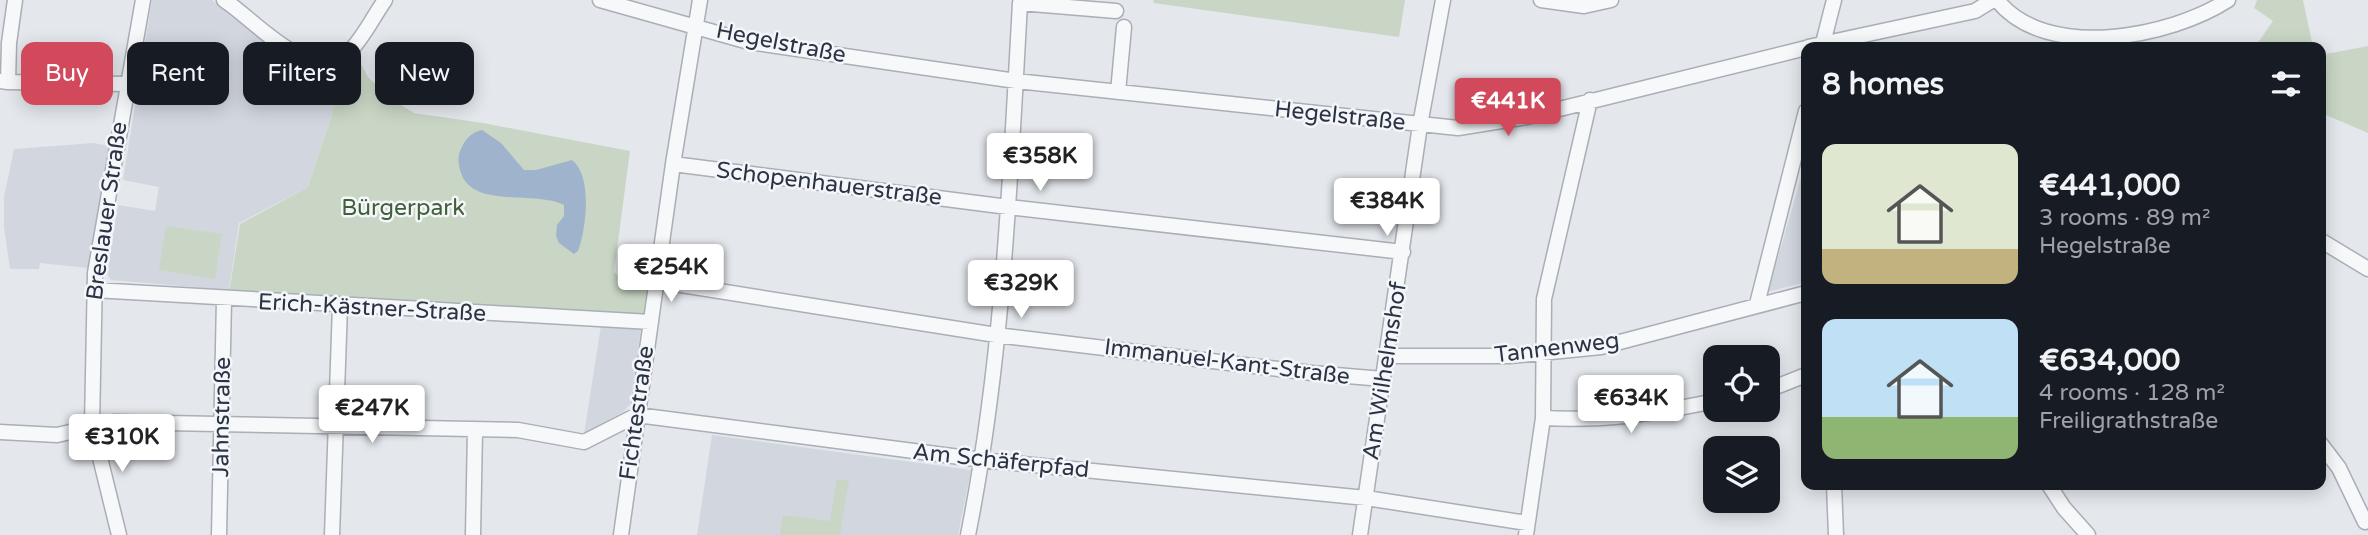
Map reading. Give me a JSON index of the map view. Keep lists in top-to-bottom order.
{
  "streets": {
    "street": [
      "Hegelstraße",
      "Schopenhauerstraße",
      "Breslauer Straße",
      "Erich-Kästner-Straße",
      "Tannenweg",
      "Immanuel-Kant-Straße",
      "Am Wilhelmshof",
      "Fichtestraße",
      "Jahnstraße",
      "Am Schäferpfad"
    ]
  },
  "crossings": [
    ["Hegelstraße", "Am Wilhelmshof"],
    ["Hegelstraße", "Fichtestraße"],
    ["Schopenhauerstraße", "Am Wilhelmshof"],
    ["Schopenhauerstraße", "Fichtestraße"],
    ["Breslauer Straße", "Erich-Kästner-Straße"],
    ["Erich-Kästner-Straße", "Fichtestraße"],
    ["Erich-Kästner-Straße", "Jahnstraße"],
    ["Tannenweg", "Am Wilhelmshof"],
    ["Immanuel-Kant-Straße", "Am Wilhelmshof"],
    ["Immanuel-Kant-Straße", "Fichtestraße"],
    ["Am Wilhelmshof", "Am Schäferpfad"],
    ["Fichtestraße", "Am Schäferpfad"]
  ],
  "parks": ["Bürgerpark"],
  "page": {
    "chip": [
      "Buy",
      "Rent",
      "Filters",
      "New"
    ],
    "heading": "8 homes",
    "price": [
      "€441K",
      "€358K",
      "€384K",
      "€254K",
      "€329K",
      "€634K",
      "€247K",
      "€310K"
    ],
    "list": [
      {
        "name": "€441,000",
        "note": "3 rooms · 89 m² · Hegelstraße"
      },
      {
        "name": "€634,000",
        "note": "4 rooms · 128 m² · Freiligrathstraße"
      }
    ]
  }
}
